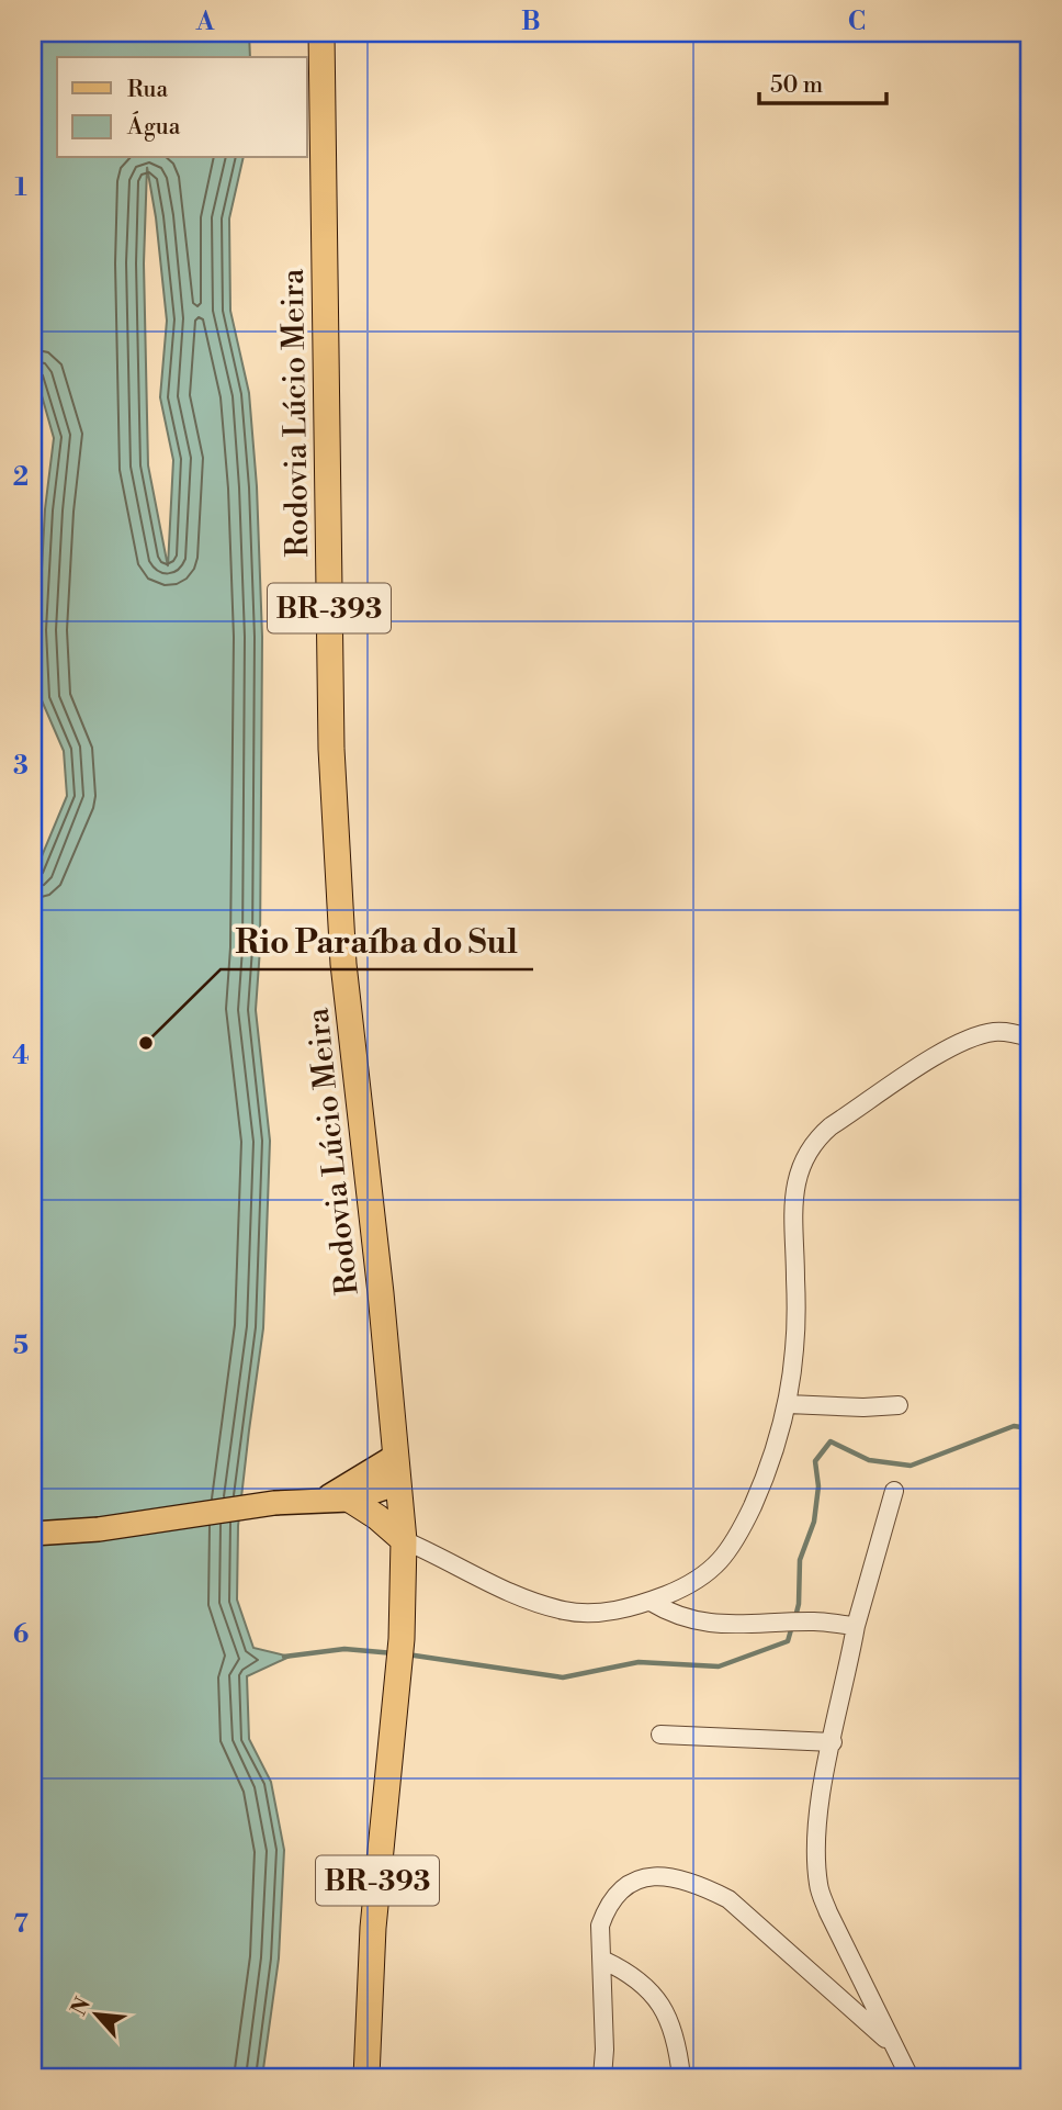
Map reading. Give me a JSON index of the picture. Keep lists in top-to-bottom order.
{
  "streets": {
    "highway": ["Rodovia Lúcio Meira", "BR-393"]
  },
  "places": ["Rio Paraíba do Sul"],
  "legend": ["Rua", "Água"],
  "scale_bar": "50 m",
  "north": "top left",
  "grid": {
    "columns": ["A", "B", "C"],
    "rows": [
      "1",
      "2",
      "3",
      "4",
      "5",
      "6",
      "7"
    ]
  }
}
